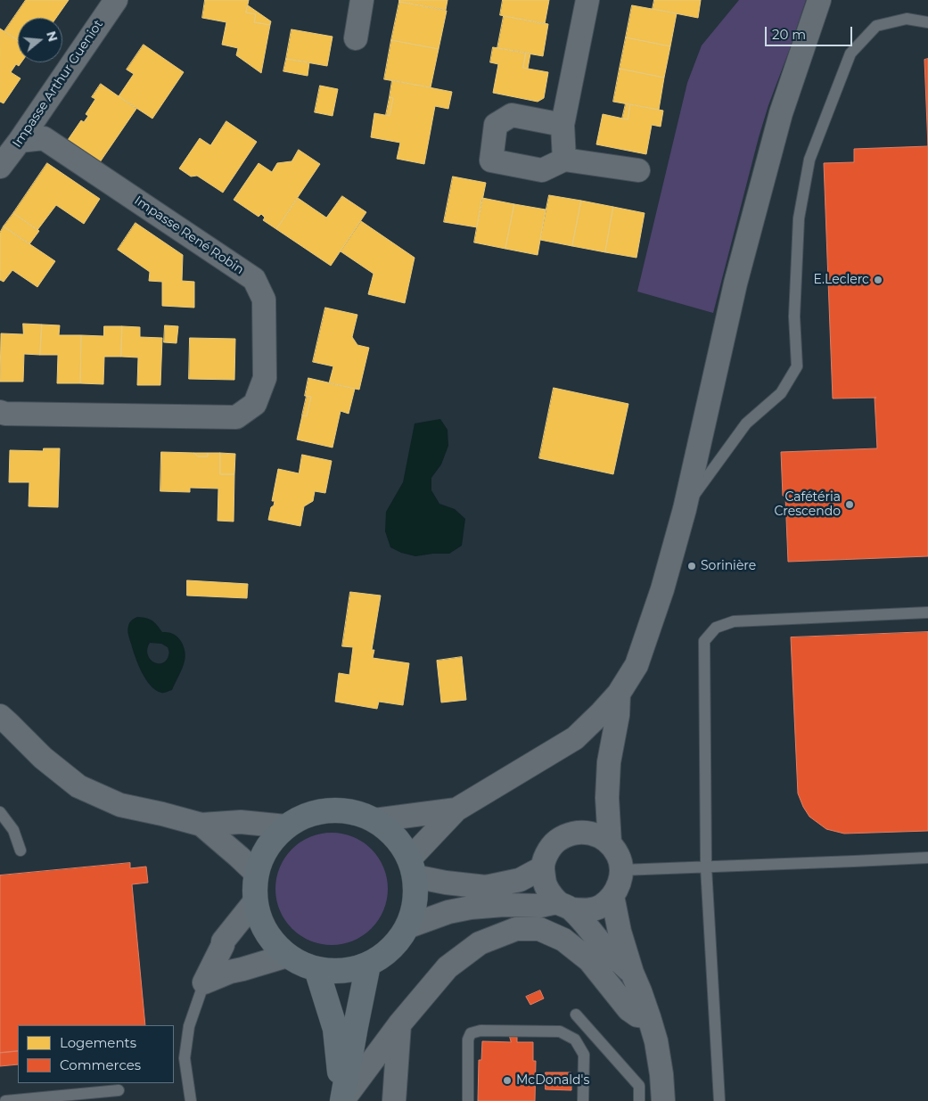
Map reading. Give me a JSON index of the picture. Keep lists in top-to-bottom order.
{
  "streets": {
    "street": ["Impasse Arthur Gueniot", "Impasse René Robin"]
  },
  "crossings": [
    ["Impasse Arthur Gueniot", "Impasse René Robin"]
  ],
  "places": [
    "E.Leclerc",
    "Cafétéria Crescendo",
    "Sorinière",
    "McDonald's"
  ],
  "legend": ["Logements", "Commerces"],
  "scale_bar": "20 m",
  "north": "right"
}
